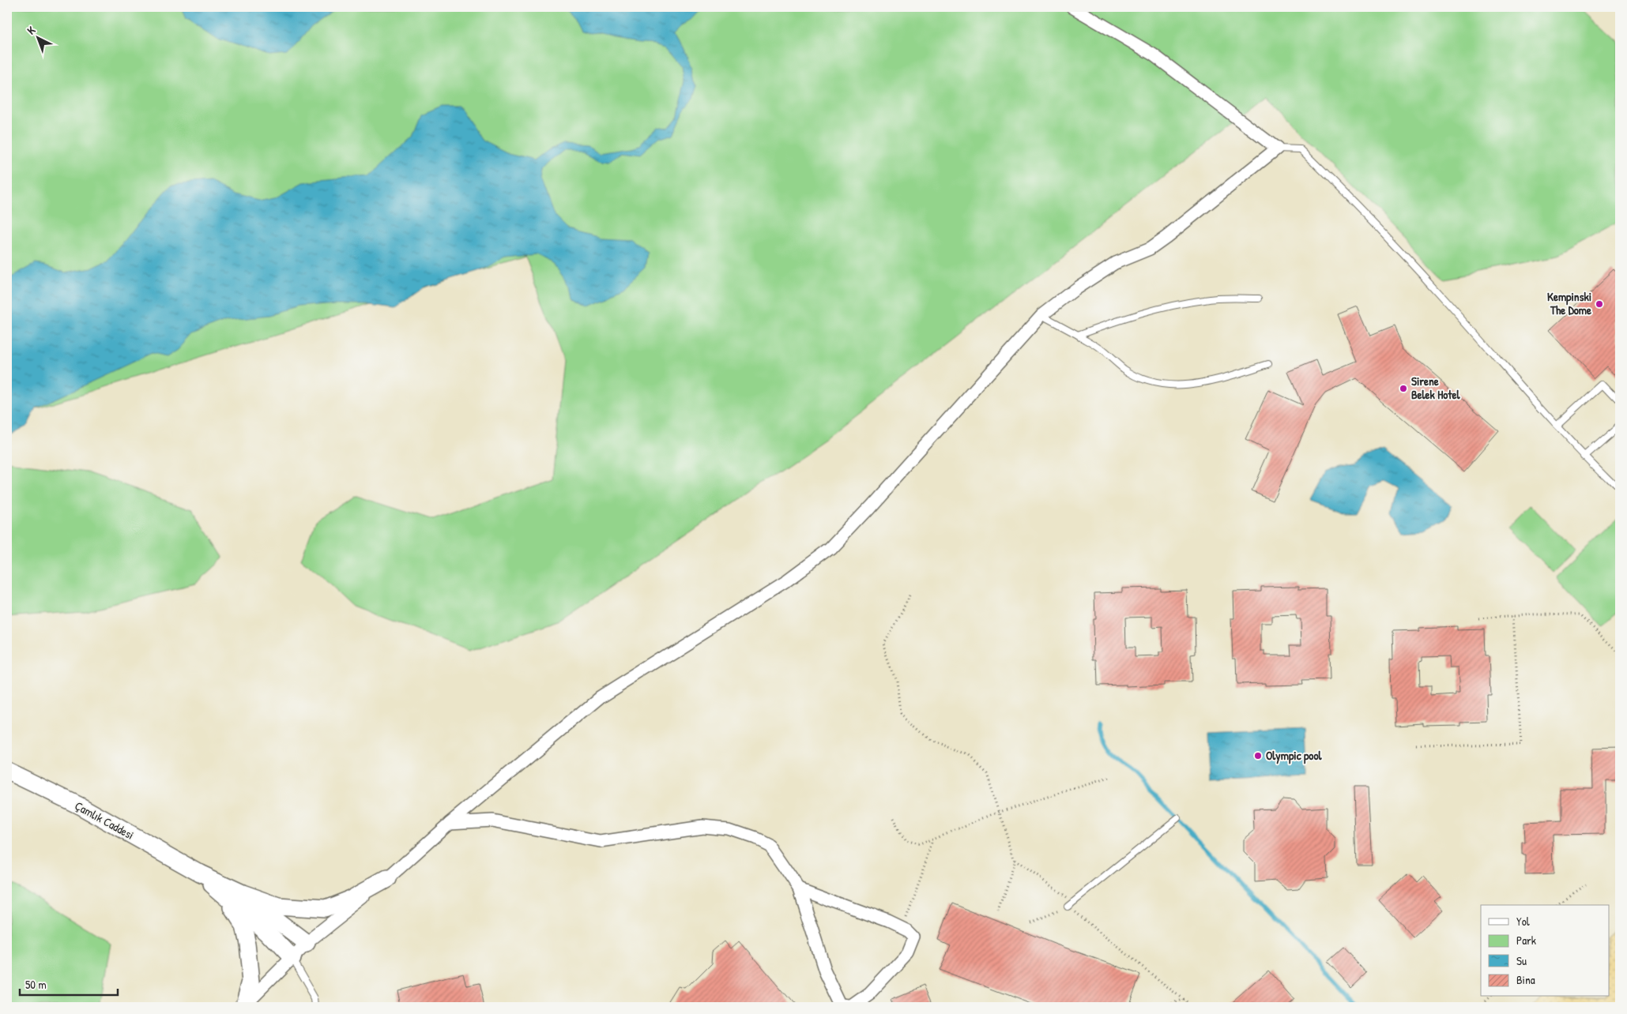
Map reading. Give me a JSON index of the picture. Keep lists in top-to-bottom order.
{
  "streets": {
    "street": ["Çamlık Caddesi"]
  },
  "places": ["Kempinski The Dome", "Sirene Belek Hotel", "Olympic pool"],
  "legend": [
    "Yol",
    "Park",
    "Su",
    "Bina"
  ],
  "scale_bar": "50 m",
  "north": "top left"
}
